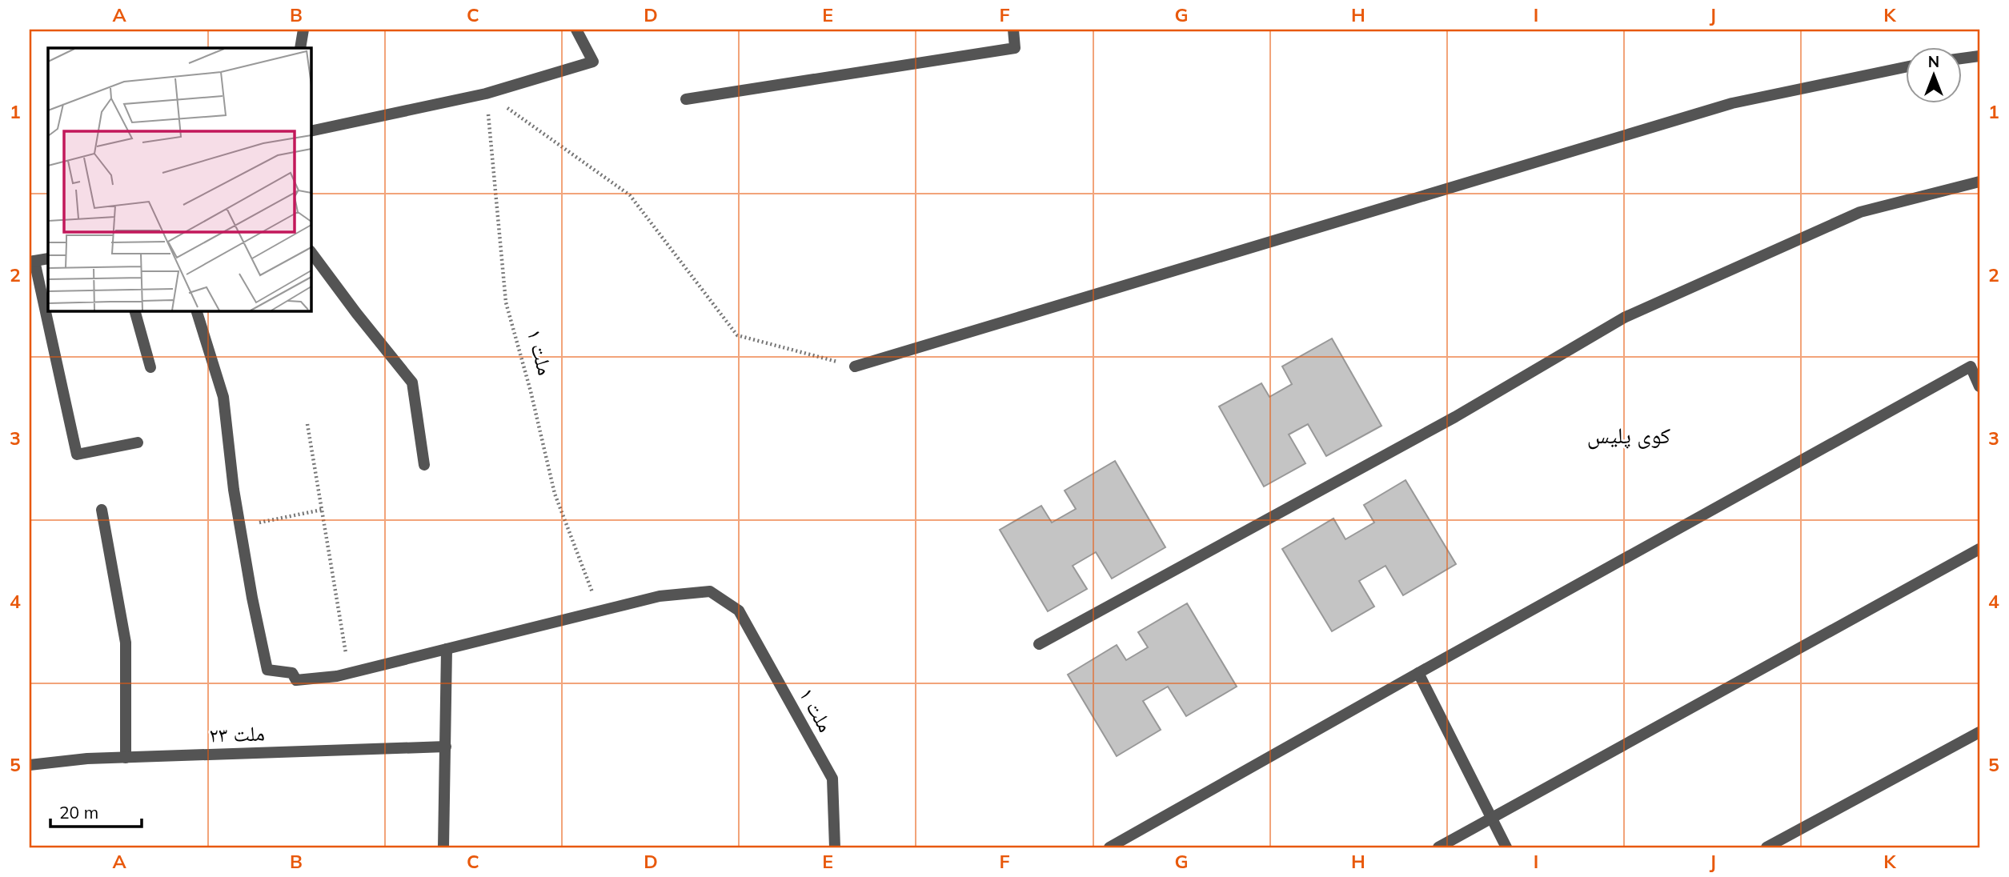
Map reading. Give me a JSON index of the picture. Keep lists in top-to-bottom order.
{
  "streets": {
    "street": ["ملت ۱", "ملت ۲۳"]
  },
  "districts": ["کوی پلیس"],
  "scale_bar": "20 m",
  "north": "top",
  "grid": {
    "columns": [
      "A",
      "B",
      "C",
      "D",
      "E",
      "F",
      "G",
      "H",
      "I",
      "J",
      "K"
    ],
    "rows": [
      "1",
      "2",
      "3",
      "4",
      "5"
    ]
  }
}
